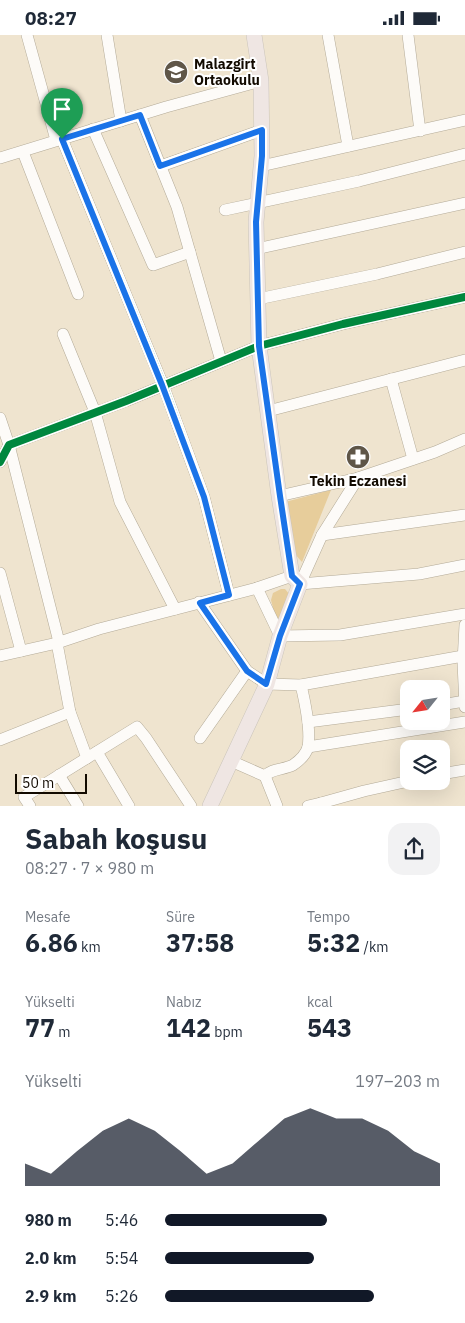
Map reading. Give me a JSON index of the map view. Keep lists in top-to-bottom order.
{
  "places": {
    "school or university": ["Malazgirt Ortaokulu"],
    "pharmacy": ["Tekin Eczanesi"]
  },
  "scale_bar": "50 m",
  "north": "bottom left",
  "page": {
    "status": "08:27",
    "scale": "50 m",
    "heading": ["Sabah koşusu", "08:27 · 7 × 980 m"],
    "stats": [
      ["Mesafe", "6.86 km"],
      ["Süre", "37:58"],
      ["Tempo", "5:32 /km"],
      ["Yükselti", "77 m"],
      ["Nabız", "142 bpm"],
      ["kcal", "543"]
    ],
    "chart": ["Yükselti", "197–203 m"],
    "list": [
      {
        "name": "980 m",
        "note": "5:46"
      },
      {
        "name": "2.0 km",
        "note": "5:54"
      },
      {
        "name": "2.9 km",
        "note": "5:26"
      }
    ]
  }
}
